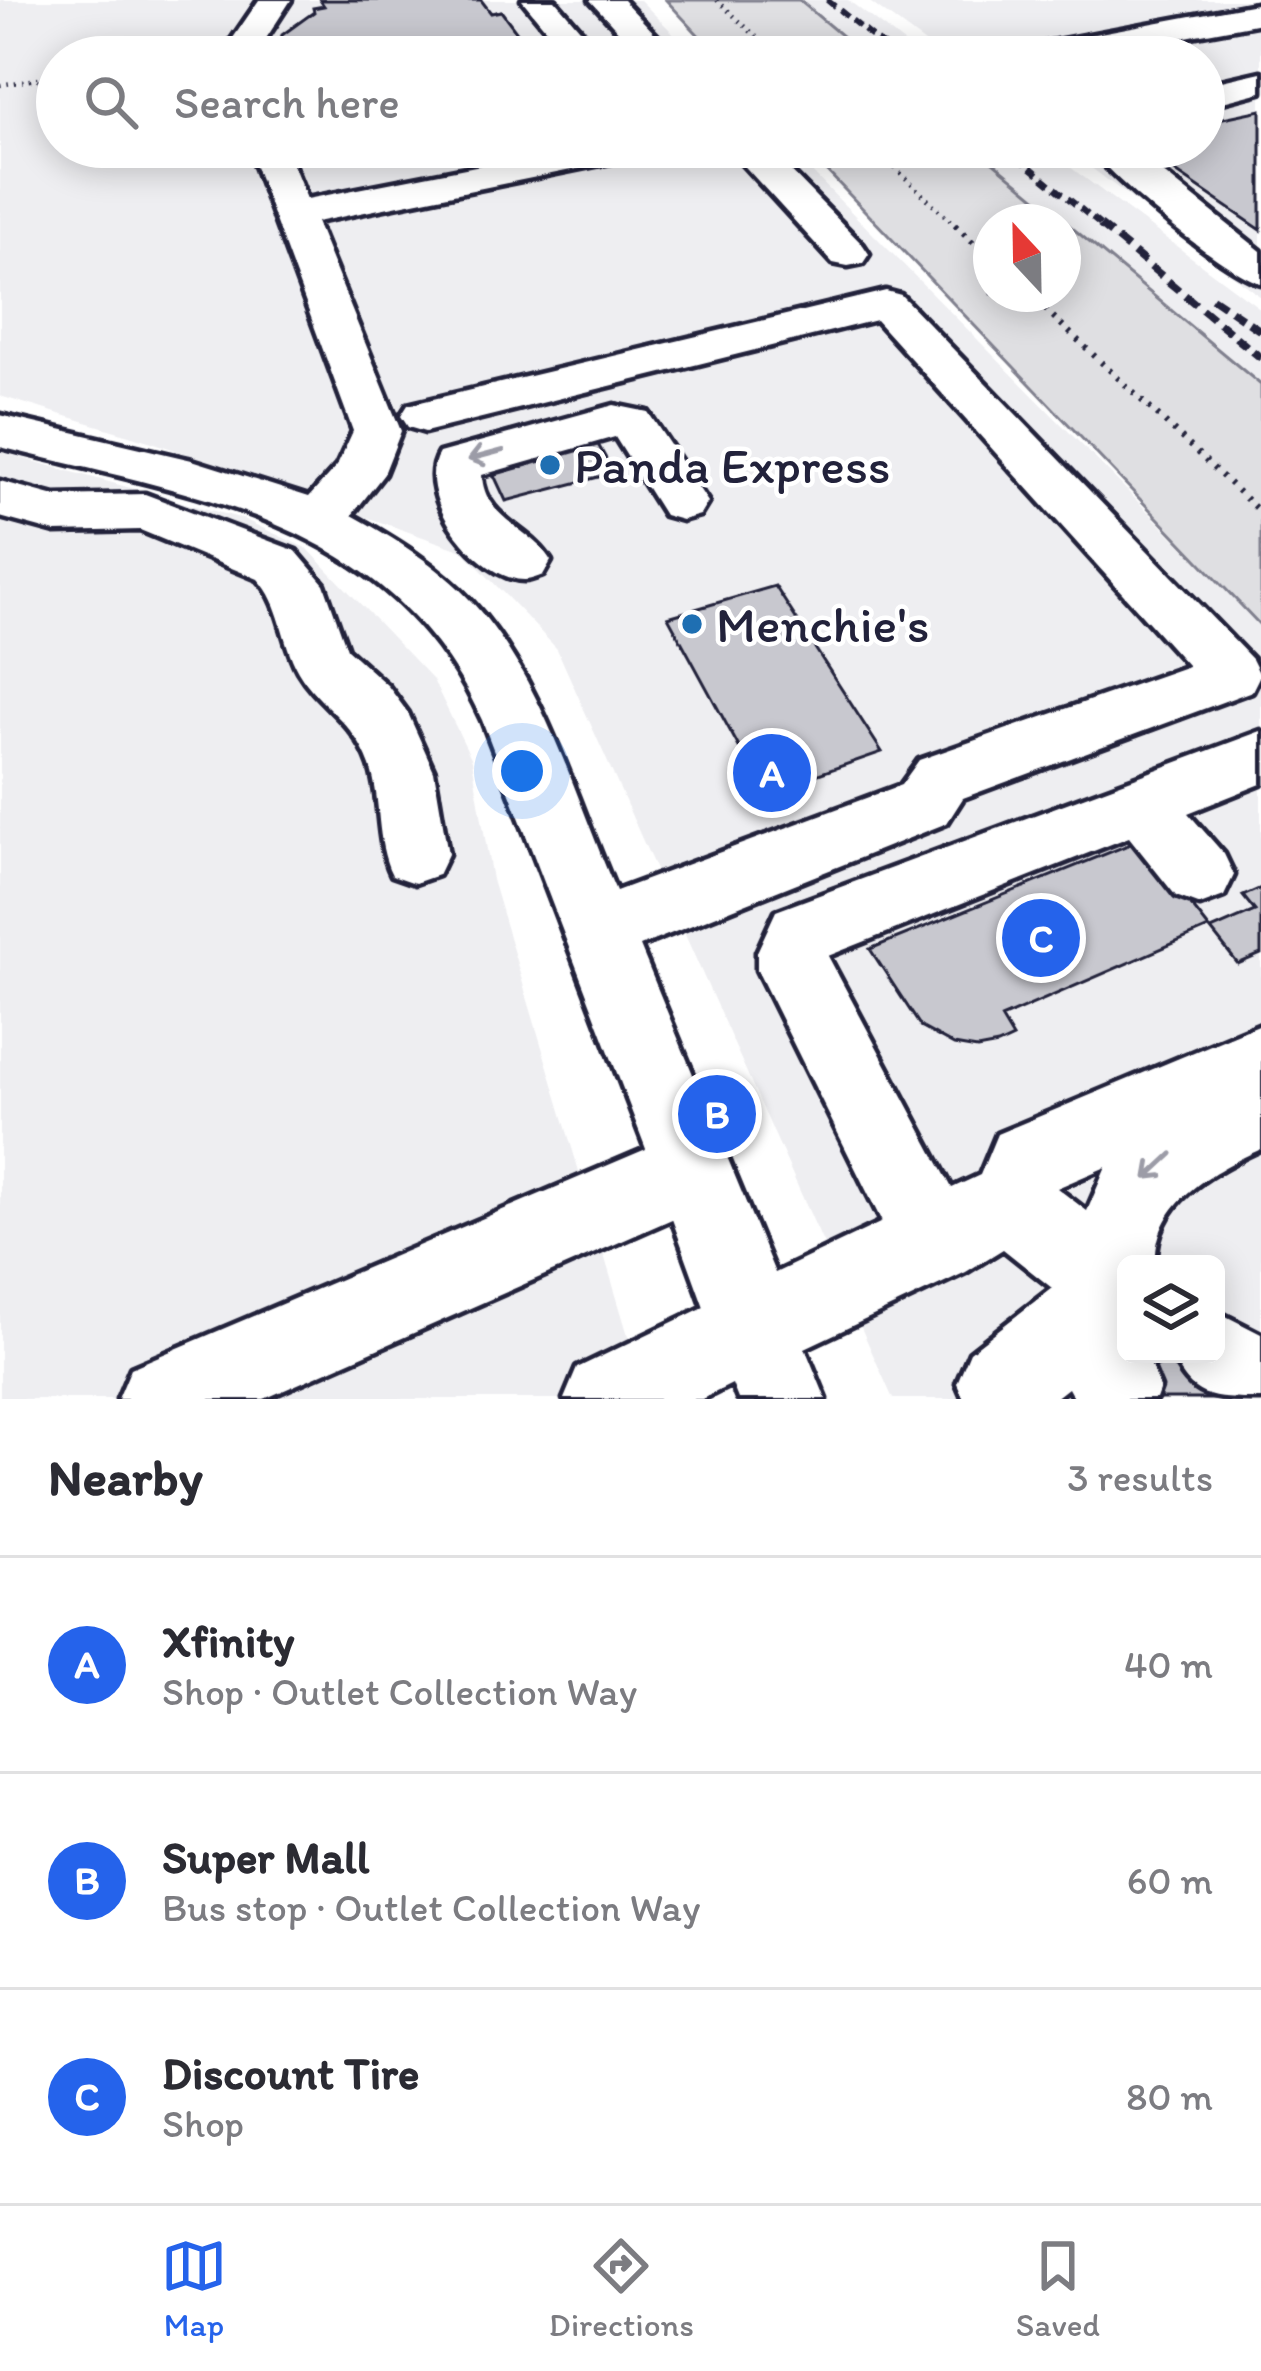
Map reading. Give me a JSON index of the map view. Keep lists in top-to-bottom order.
{
  "places": ["Panda Express", "Menchie's"],
  "north": "top",
  "page": {
    "search": "Search here",
    "pins": ["A", "C", "B"],
    "heading": ["Nearby", "3 results"],
    "list": [
      {
        "mark": "A",
        "name": "Xfinity",
        "note": "Shop · Outlet Collection Way",
        "value": "40 m"
      },
      {
        "mark": "B",
        "name": "Super Mall",
        "note": "Bus stop · Outlet Collection Way",
        "value": "60 m"
      },
      {
        "mark": "C",
        "name": "Discount Tire",
        "note": "Shop",
        "value": "80 m"
      }
    ],
    "nav": ["Map", "Directions", "Saved"]
  }
}
